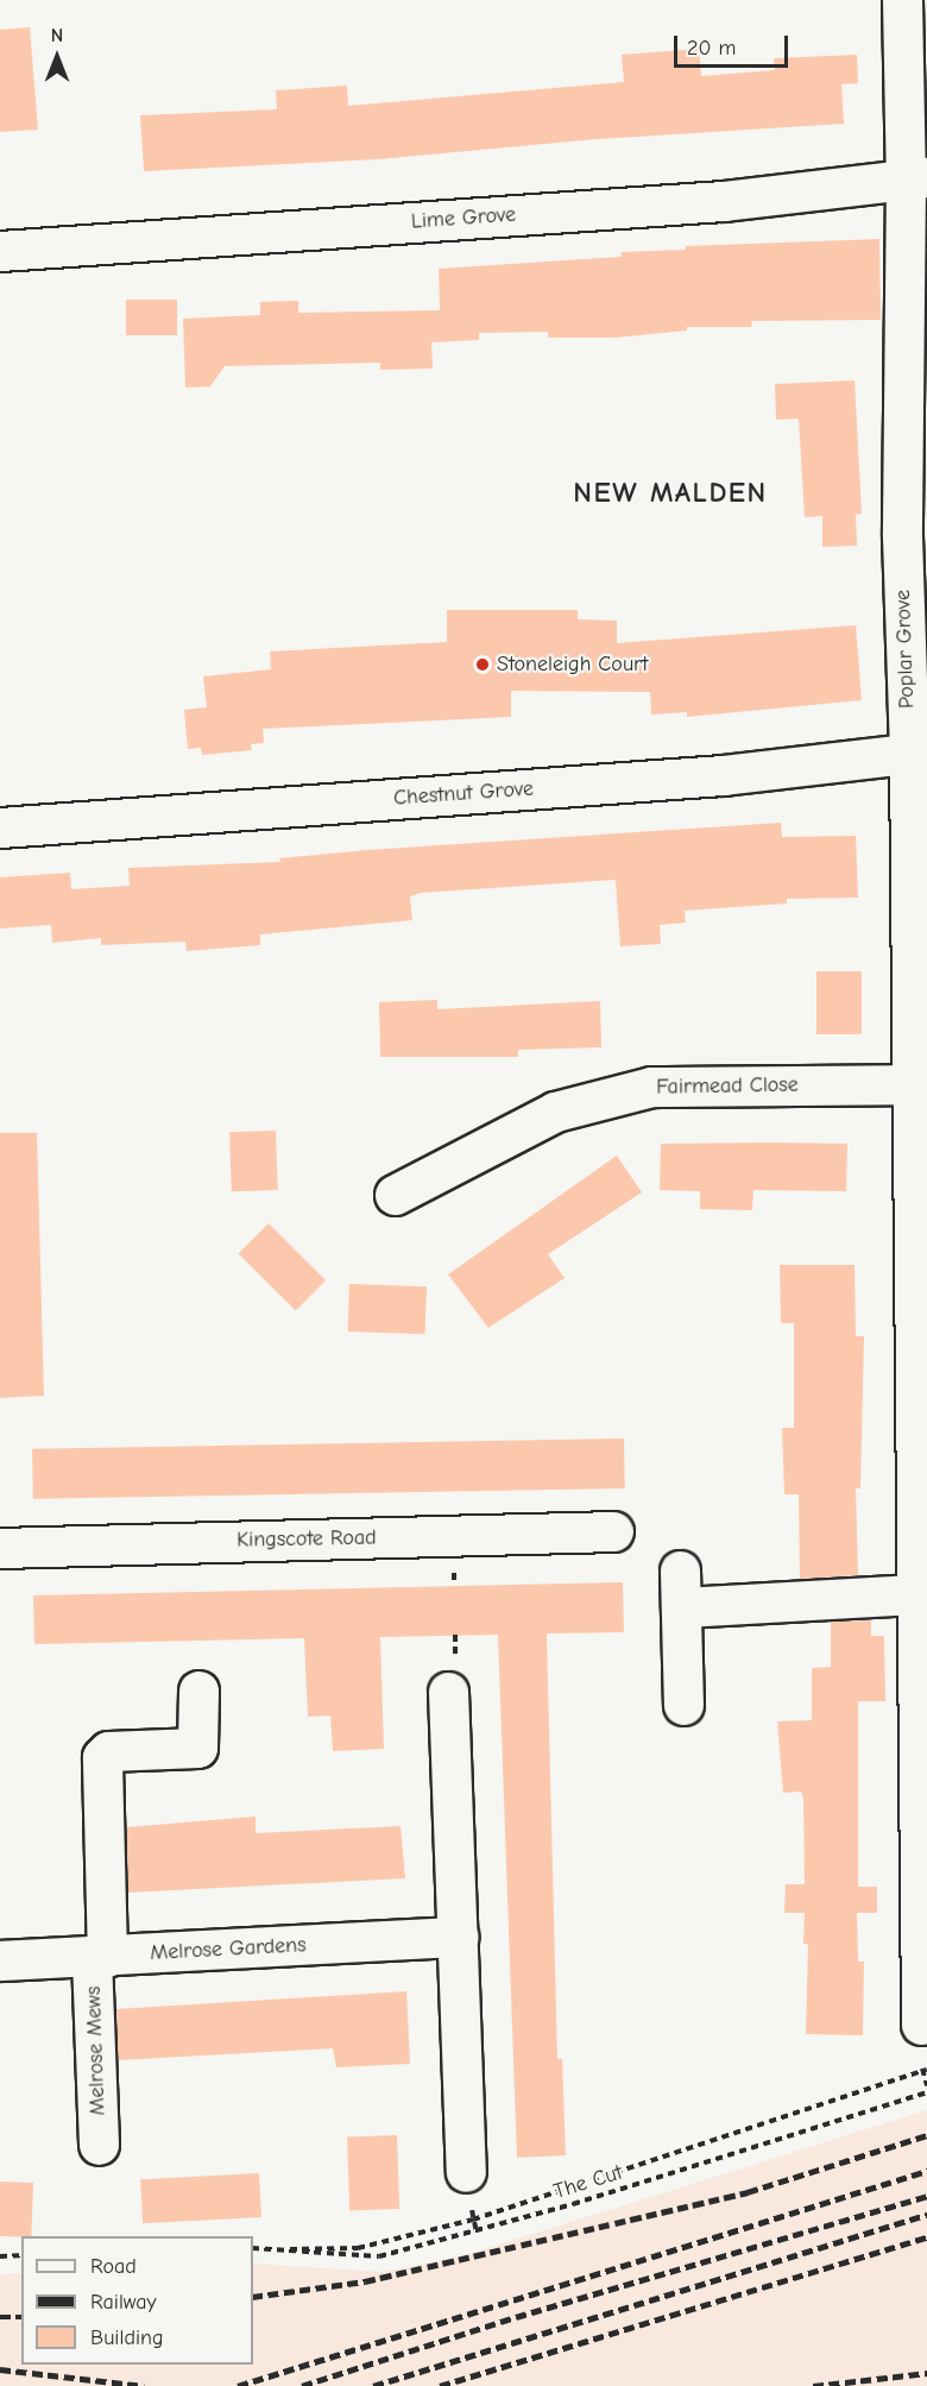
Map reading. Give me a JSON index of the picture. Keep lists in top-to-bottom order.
{
  "streets": {
    "street": [
      "Lime Grove",
      "Poplar Grove",
      "Chestnut Grove",
      "Fairmead Close",
      "Kingscote Road",
      "Melrose Gardens",
      "Melrose Mews"
    ],
    "path": ["The Cut"]
  },
  "crossings": [
    ["Lime Grove", "Poplar Grove"],
    ["Poplar Grove", "Chestnut Grove"],
    ["Poplar Grove", "Fairmead Close"],
    ["Melrose Gardens", "Melrose Mews"]
  ],
  "districts": ["NEW MALDEN"],
  "places": ["Stoneleigh Court"],
  "legend": ["Road", "Railway", "Building"],
  "scale_bar": "20 m",
  "north": "top"
}
